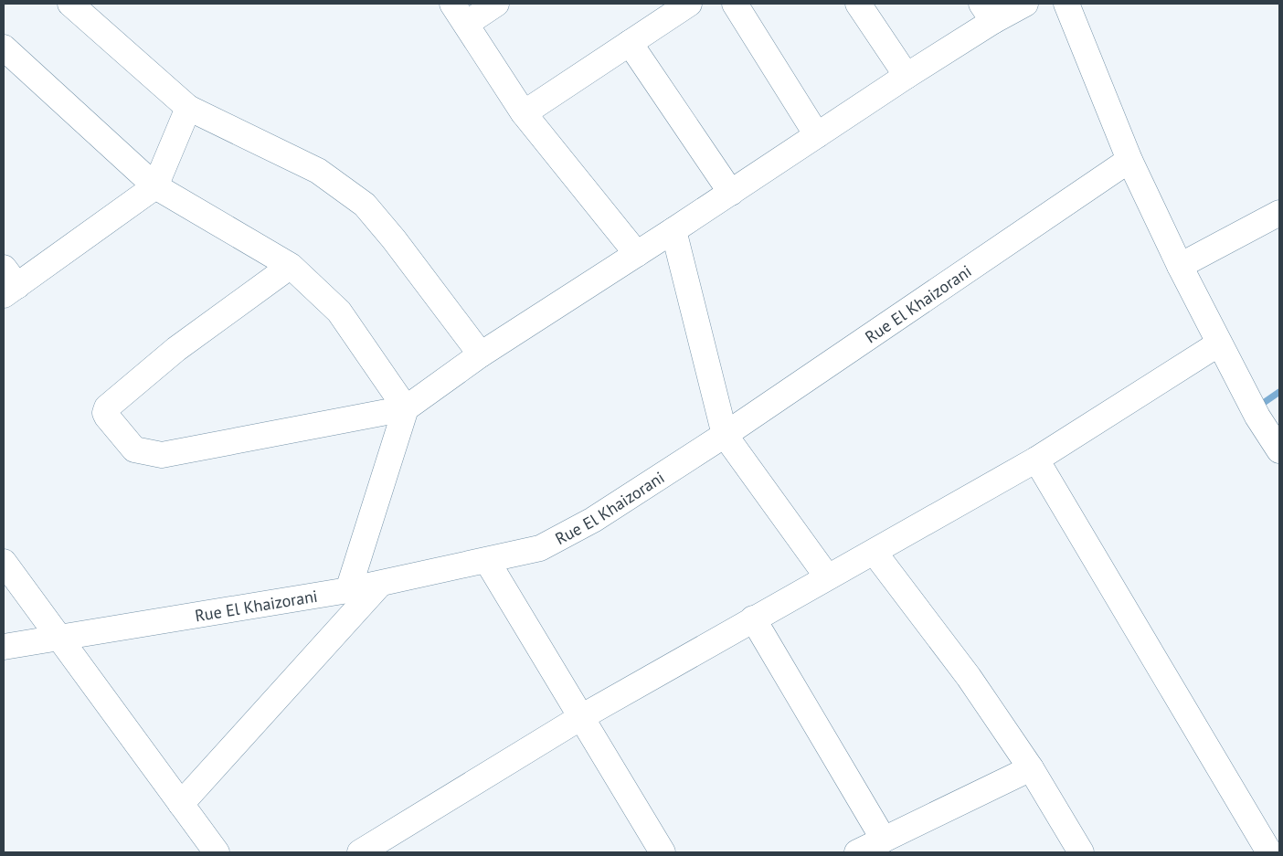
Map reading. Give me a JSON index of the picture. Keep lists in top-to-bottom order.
{
  "streets": {
    "street": ["Rue El Khaizorani"]
  }
}
